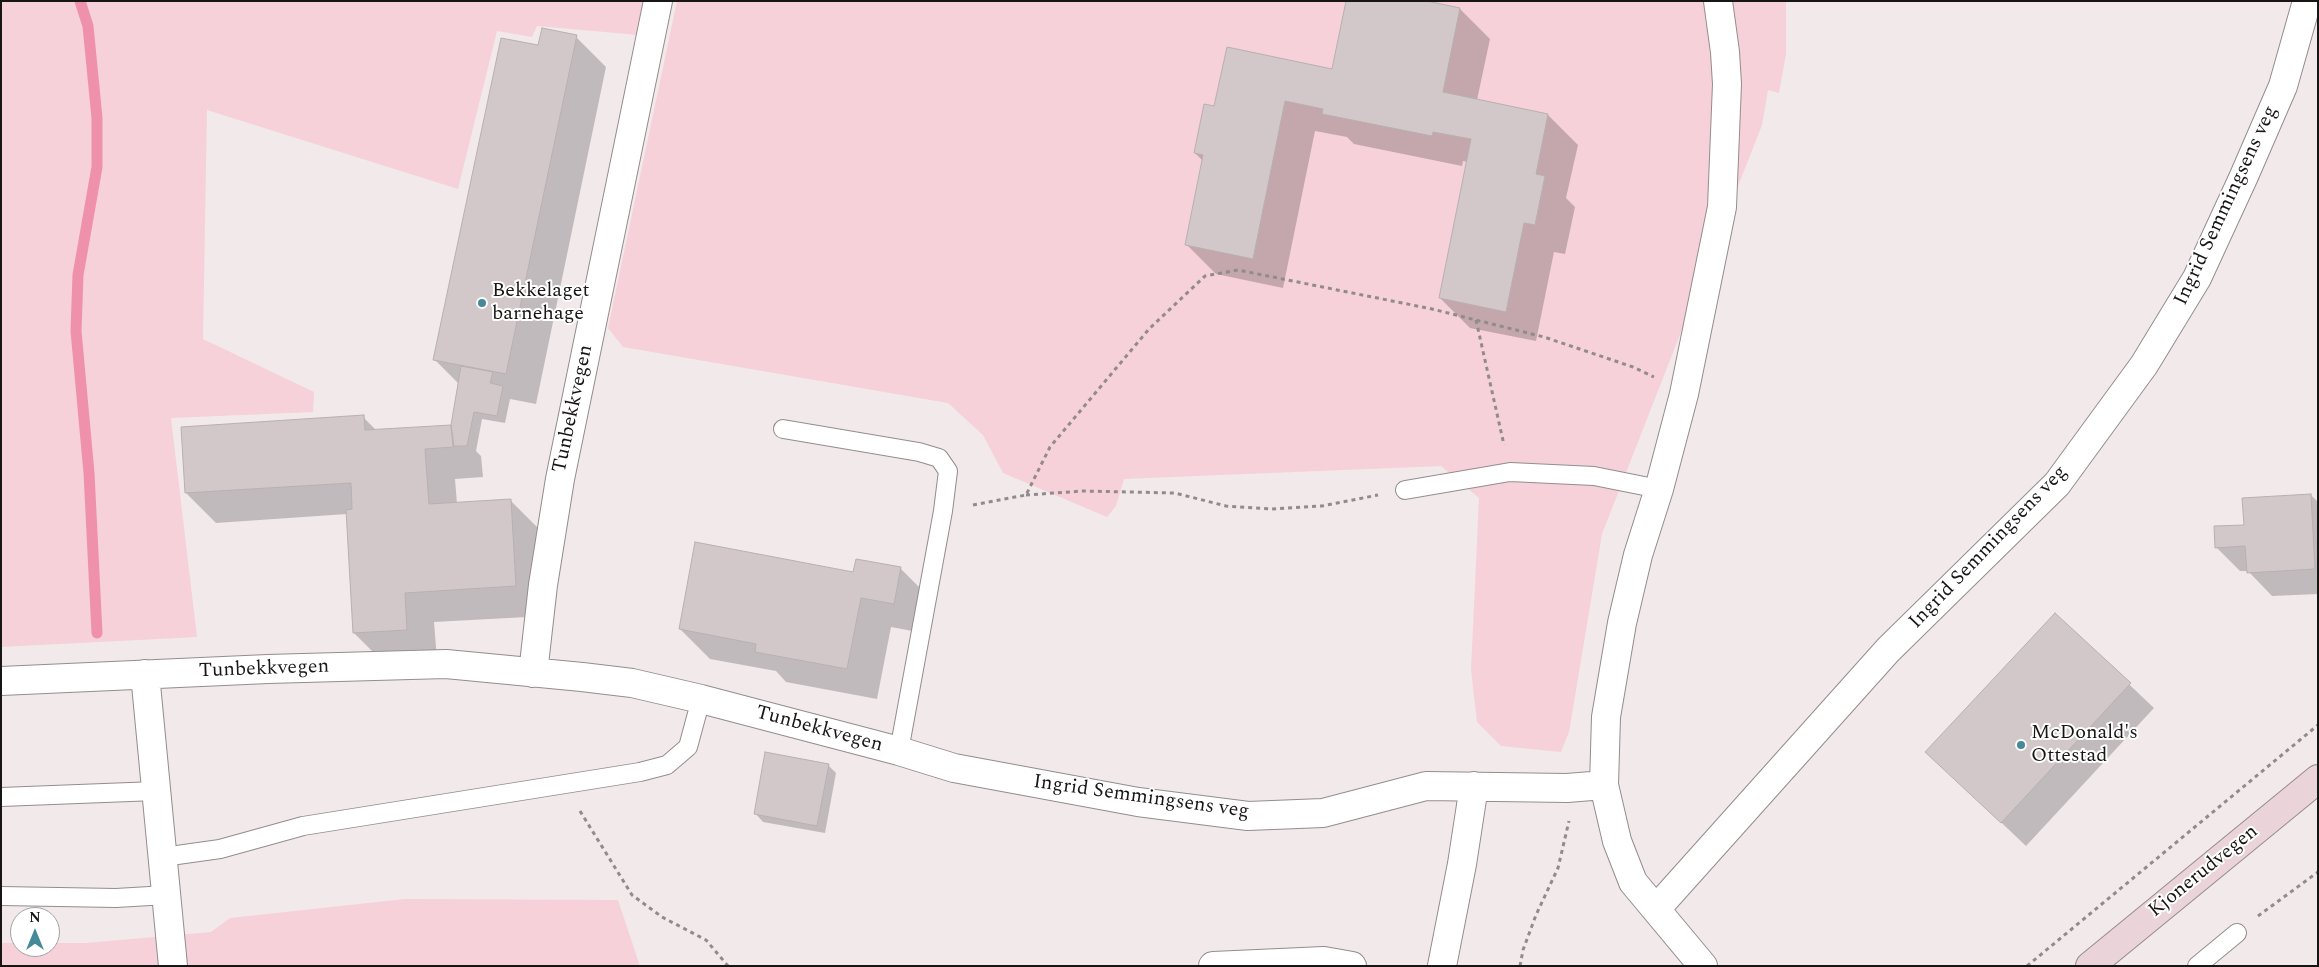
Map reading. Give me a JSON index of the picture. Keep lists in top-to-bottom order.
{
  "streets": {
    "main road": ["Kjonerudvegen"],
    "street": ["Ingrid Semmingsens veg", "Tunbekkvegen"]
  },
  "crossings": [
    ["Ingrid Semmingsens veg", "Tunbekkvegen"]
  ],
  "places": ["Bekkelaget barnehage", "McDonald's Ottestad"],
  "north": "top"
}
